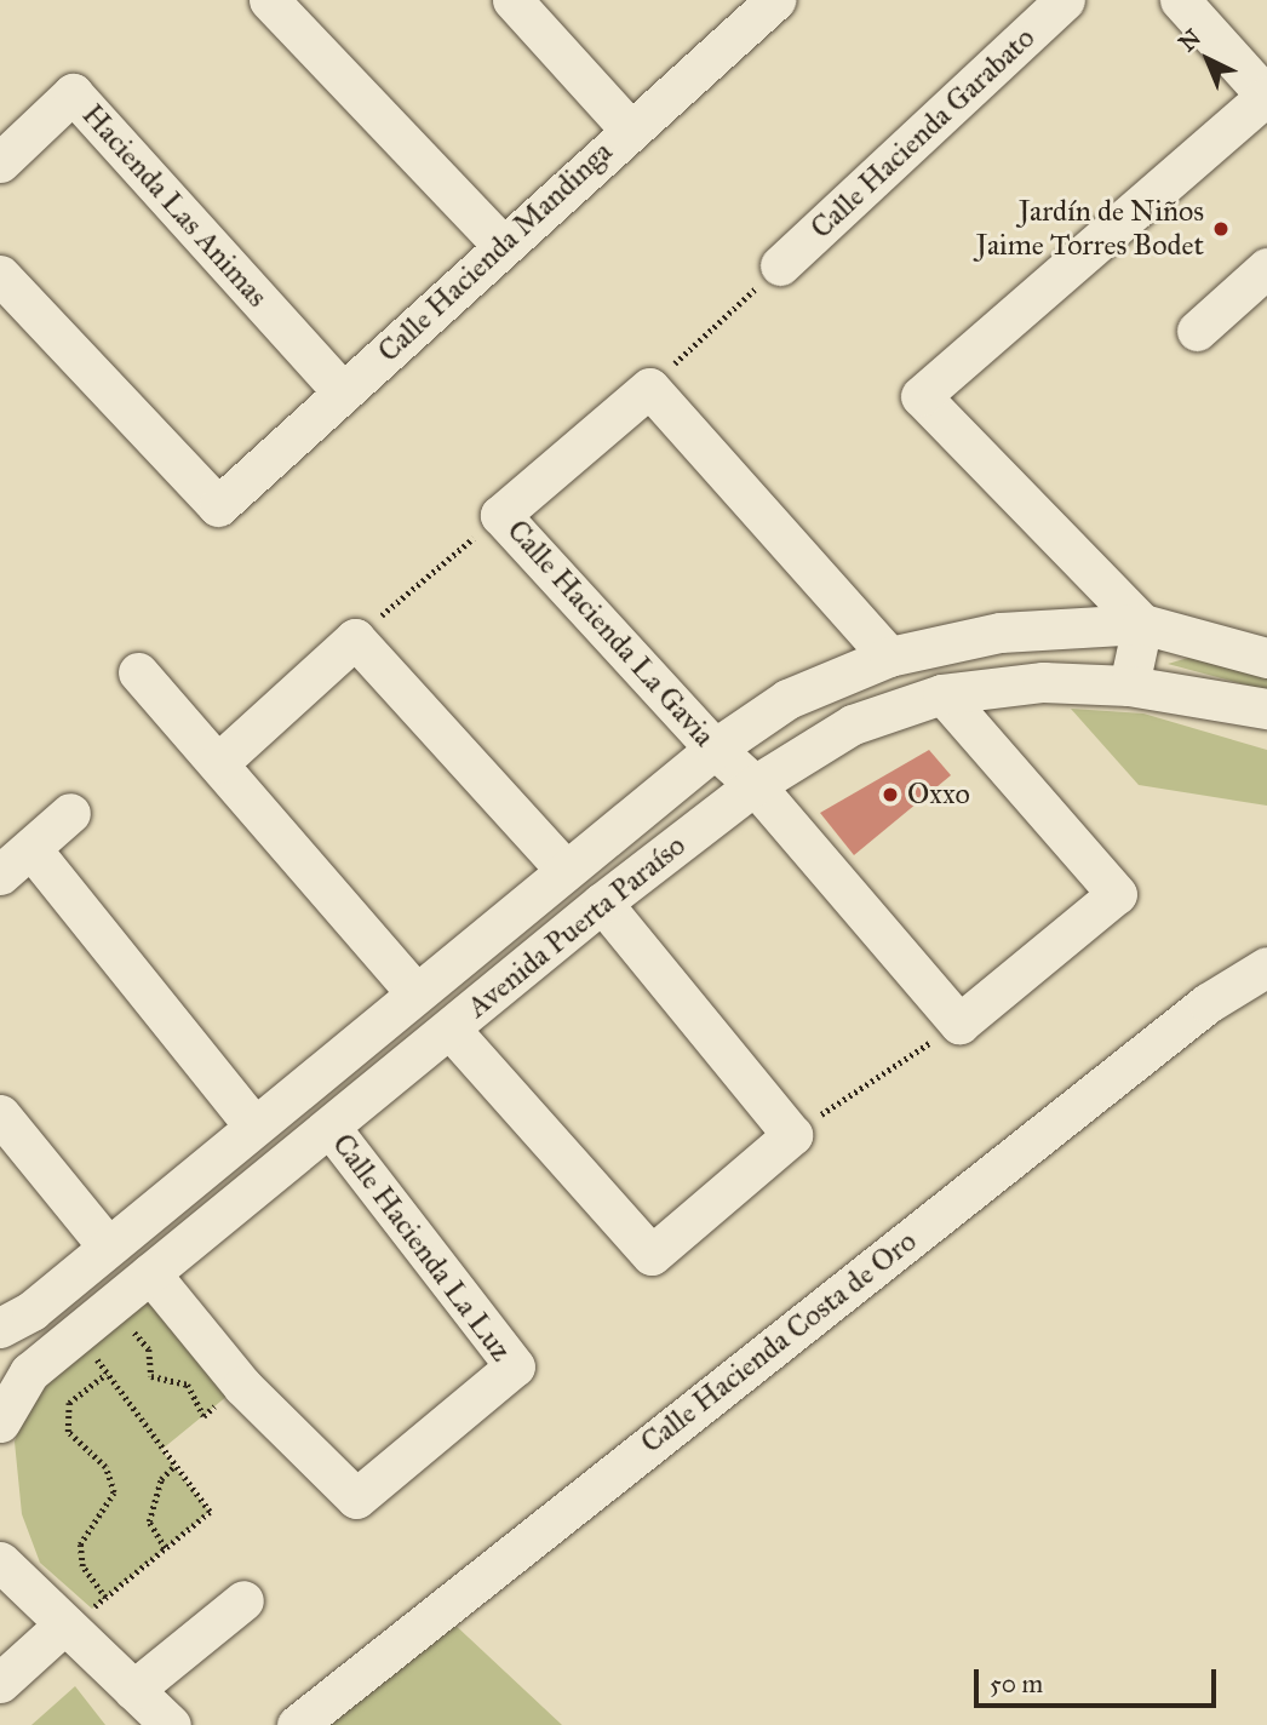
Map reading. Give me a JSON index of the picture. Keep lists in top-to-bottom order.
{
  "streets": {
    "street": [
      "Calle Hacienda Garabato",
      "Hacienda Las Animas",
      "Calle Hacienda Mandinga",
      "Calle Hacienda La Gavia",
      "Avenida Puerta Paraíso",
      "Calle Hacienda La Luz",
      "Calle Hacienda Costa de Oro"
    ]
  },
  "crossings": [
    ["Hacienda Las Animas", "Calle Hacienda Mandinga"],
    ["Calle Hacienda La Gavia", "Avenida Puerta Paraíso"],
    ["Avenida Puerta Paraíso", "Calle Hacienda La Luz"]
  ],
  "places": ["Jardín de Niños Jaime Torres Bodet", "Oxxo"],
  "scale_bar": "50 m",
  "north": "top left"
}
